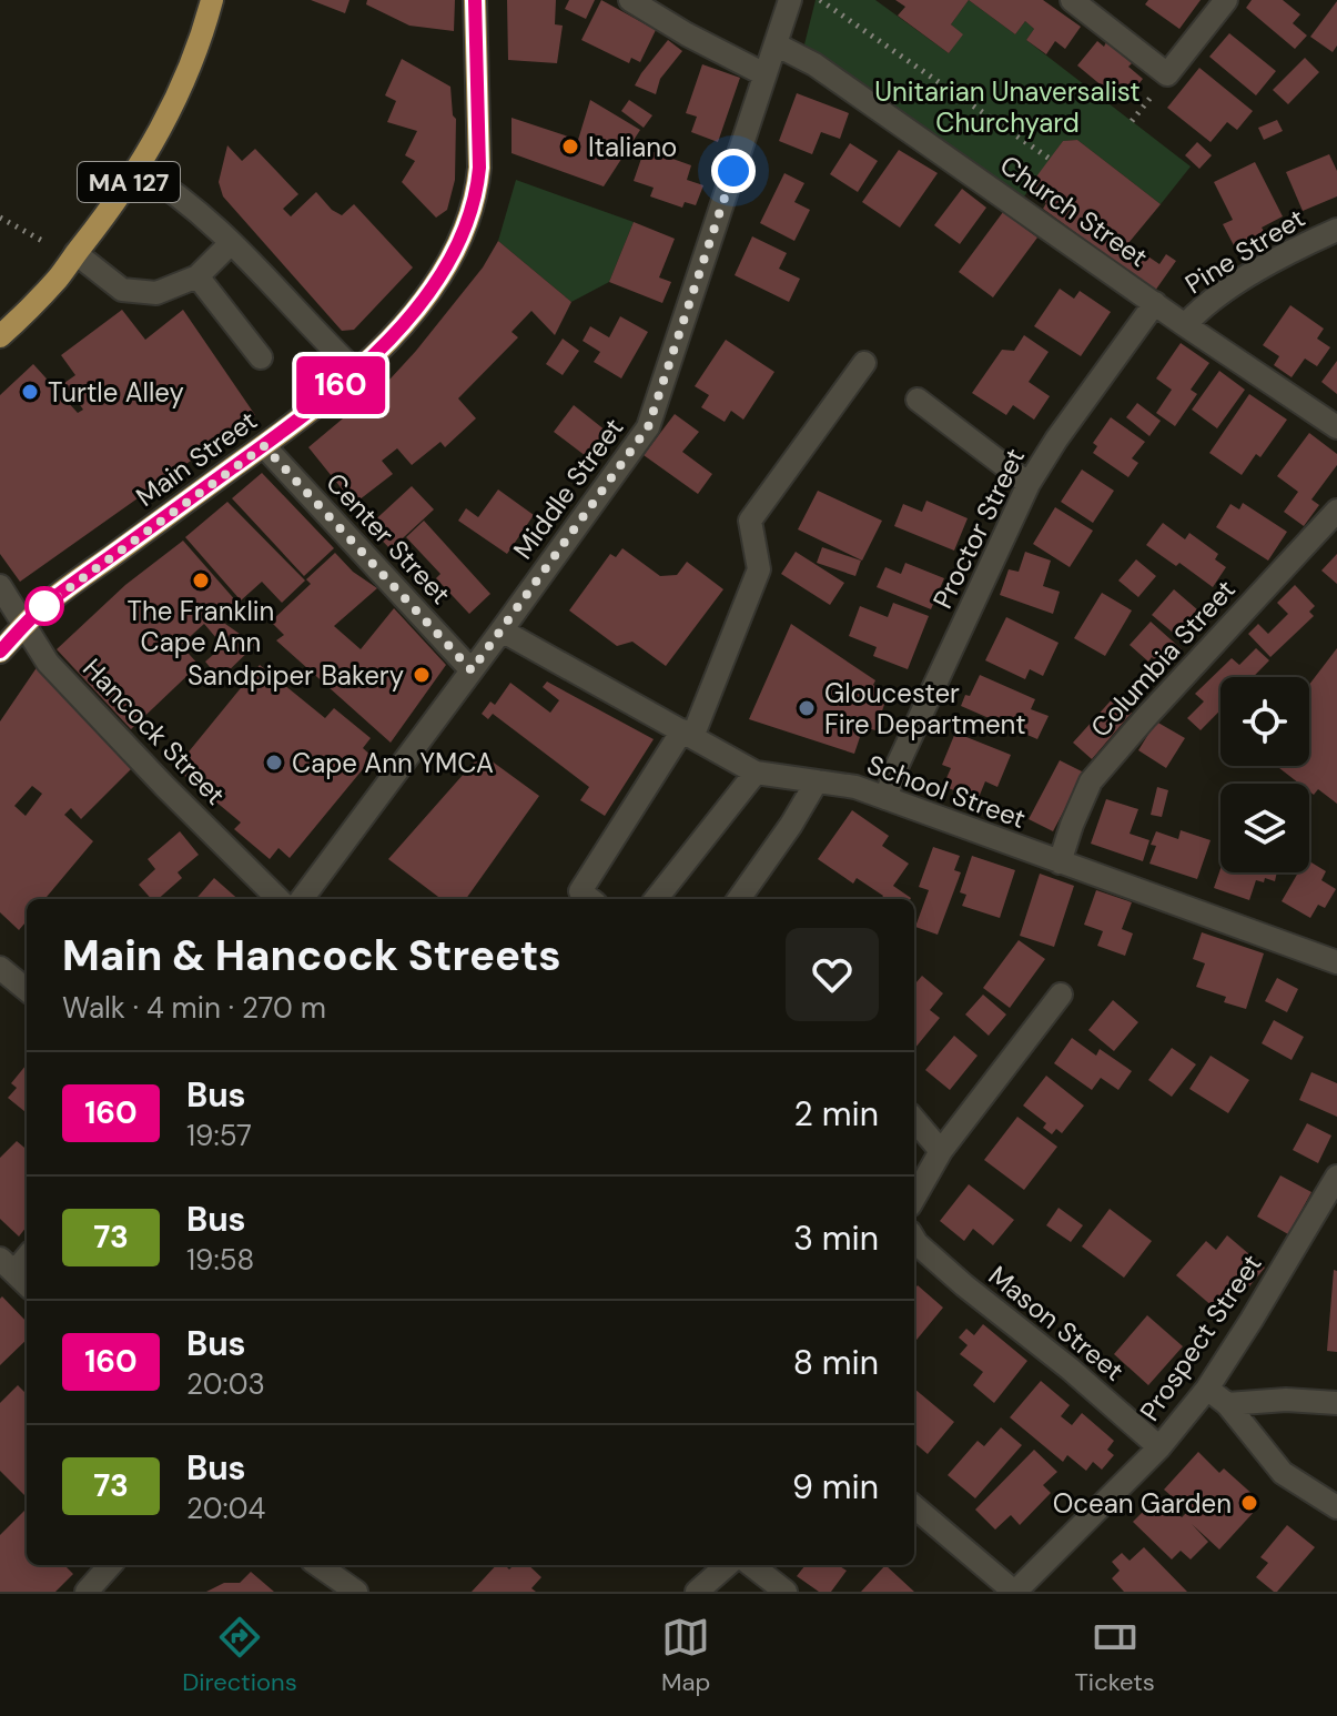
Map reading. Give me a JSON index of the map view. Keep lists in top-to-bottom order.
{
  "streets": {
    "main road": ["MA 127", "Main Street"],
    "street": [
      "Church Street",
      "Pine Street",
      "Middle Street",
      "Proctor Street",
      "Center Street",
      "Columbia Street",
      "Hancock Street",
      "School Street",
      "Mason Street",
      "Prospect Street"
    ]
  },
  "crossings": [
    ["Church Street", "Pine Street"],
    ["Church Street", "Middle Street"],
    ["Church Street", "Proctor Street"],
    ["Main Street", "Center Street"],
    ["Main Street", "Hancock Street"],
    ["Middle Street", "Center Street"],
    ["Middle Street", "School Street"],
    ["Proctor Street", "School Street"],
    ["Columbia Street", "School Street"],
    ["Mason Street", "Prospect Street"]
  ],
  "parks": ["Unitarian Unaversalist Churchyard"],
  "places": [
    "Italiano",
    "Turtle Alley",
    "The Franklin Cape Ann",
    "Sandpiper Bakery",
    "Gloucester Fire Department",
    "Cape Ann YMCA",
    "Ocean Garden"
  ],
  "lines": ["bus line 160"],
  "page": {
    "on_map": "160",
    "heading": ["Main & Hancock Streets", "Walk · 4 min · 270 m"],
    "list": [
      {
        "mark": "160",
        "name": "Bus",
        "note": "19:57",
        "value": "2 min"
      },
      {
        "mark": "73",
        "name": "Bus",
        "note": "19:58",
        "value": "3 min"
      },
      {
        "mark": "160",
        "name": "Bus",
        "note": "20:03",
        "value": "8 min"
      },
      {
        "mark": "73",
        "name": "Bus",
        "note": "20:04",
        "value": "9 min"
      }
    ],
    "tabs": ["Directions", "Map", "Tickets"]
  }
}
